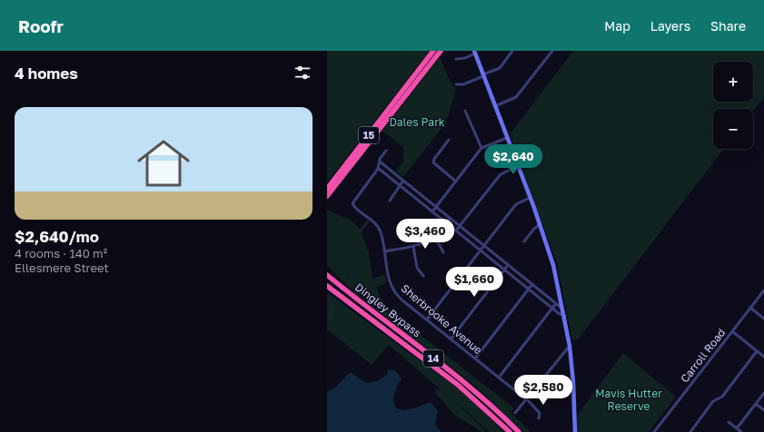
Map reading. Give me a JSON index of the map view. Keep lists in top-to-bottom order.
{
  "streets": {
    "highway": ["15", "Dingley Bypass", "14"],
    "street": ["Sherbrooke Avenue", "Carroll Road"]
  },
  "parks": ["Dales Park", "Mavis Hutter Reserve"],
  "page": {
    "header": "Roofr",
    "nav": ["Map", "Layers", "Share"],
    "heading": "4 homes",
    "map_buttons": ["+", "−"],
    "list": [
      {
        "name": "$2,640/mo",
        "note": "4 rooms · 140 m² · Ellesmere Street"
      }
    ],
    "price": [
      "$2,640",
      "$3,460",
      "$1,660",
      "$2,580"
    ]
  }
}
